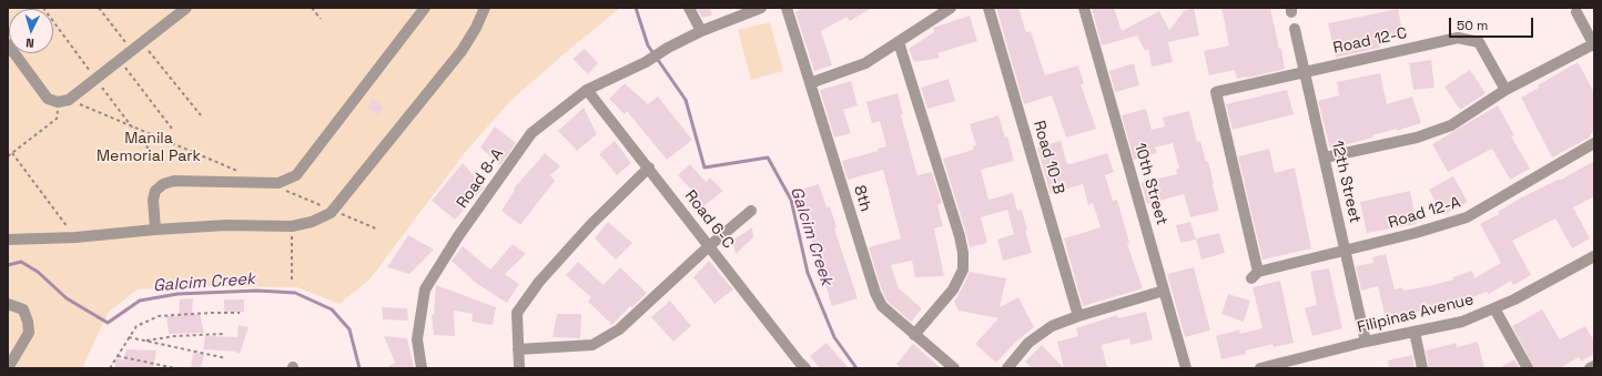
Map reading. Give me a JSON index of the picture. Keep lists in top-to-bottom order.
{
  "streets": {
    "street": [
      "Road 12-C",
      "Road 10-B",
      "Road 8-A",
      "12th Street",
      "10th Street",
      "8th",
      "Road 12-A",
      "Road 6-C",
      "Filipinas Avenue"
    ]
  },
  "crossings": [
    ["Road 12-C", "12th Street"],
    ["Road 12-C", "Road 12-A"],
    ["Road 8-A", "Road 6-C"],
    ["12th Street", "Road 12-A"],
    ["12th Street", "Filipinas Avenue"]
  ],
  "water": ["Galcim Creek"],
  "parks": ["Manila Memorial Park"],
  "scale_bar": "50 m",
  "north": "bottom"
}
